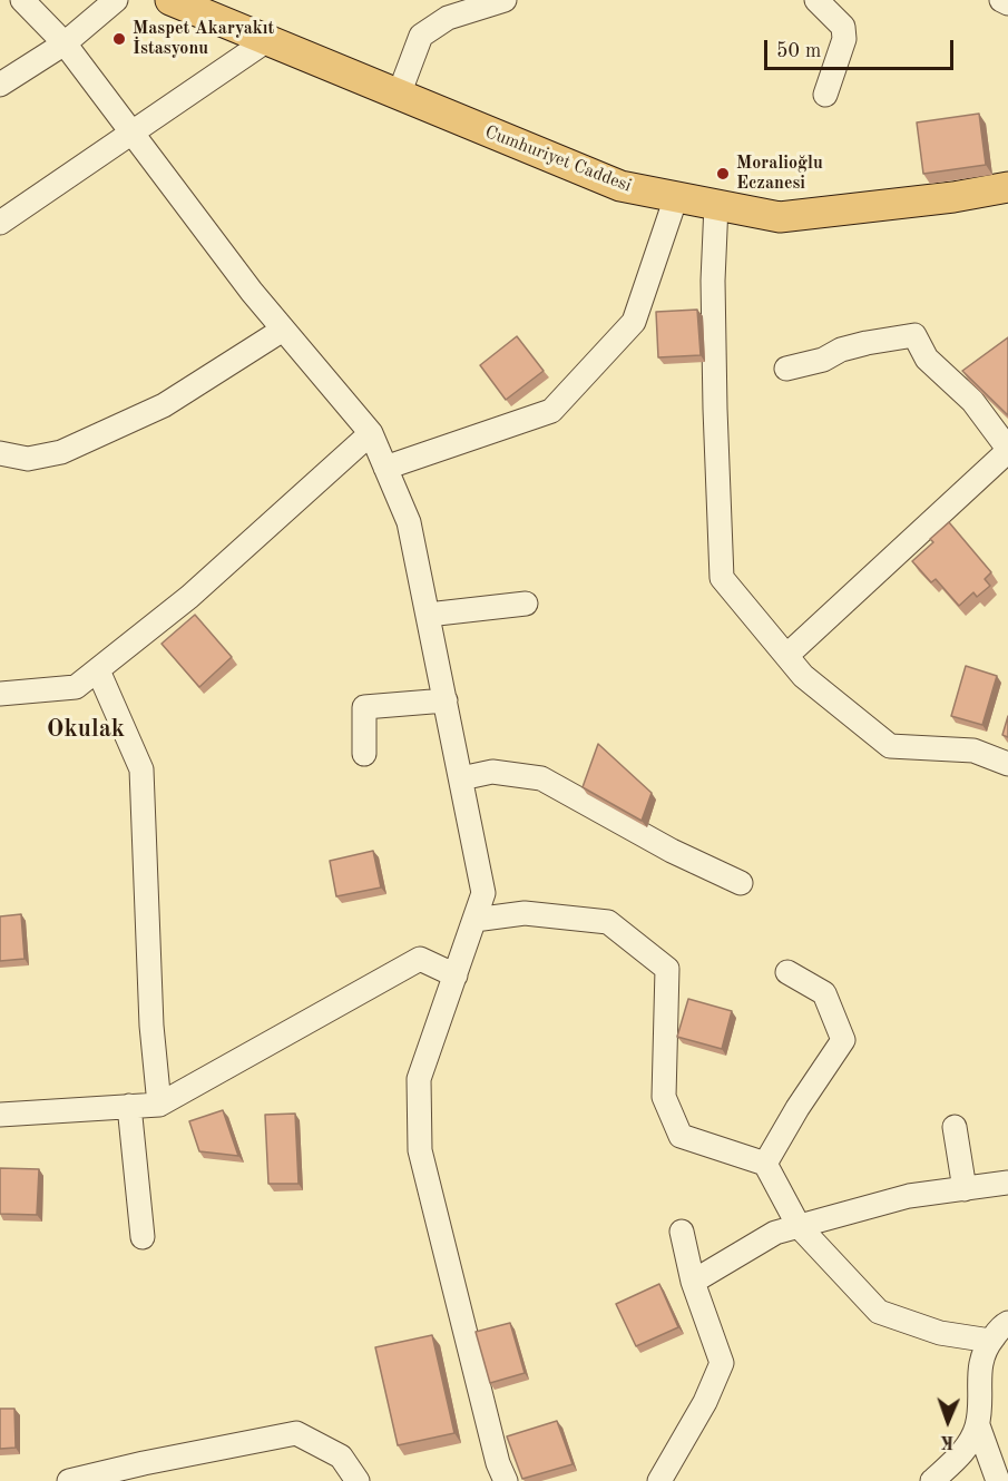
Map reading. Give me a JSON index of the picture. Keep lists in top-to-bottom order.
{
  "streets": {
    "main road": ["Cumhuriyet Caddesi"]
  },
  "districts": ["Okulak"],
  "places": ["Maspet Akaryakıt İstasyonu", "Moralioğlu Eczanesi"],
  "scale_bar": "50 m",
  "north": "bottom"
}
